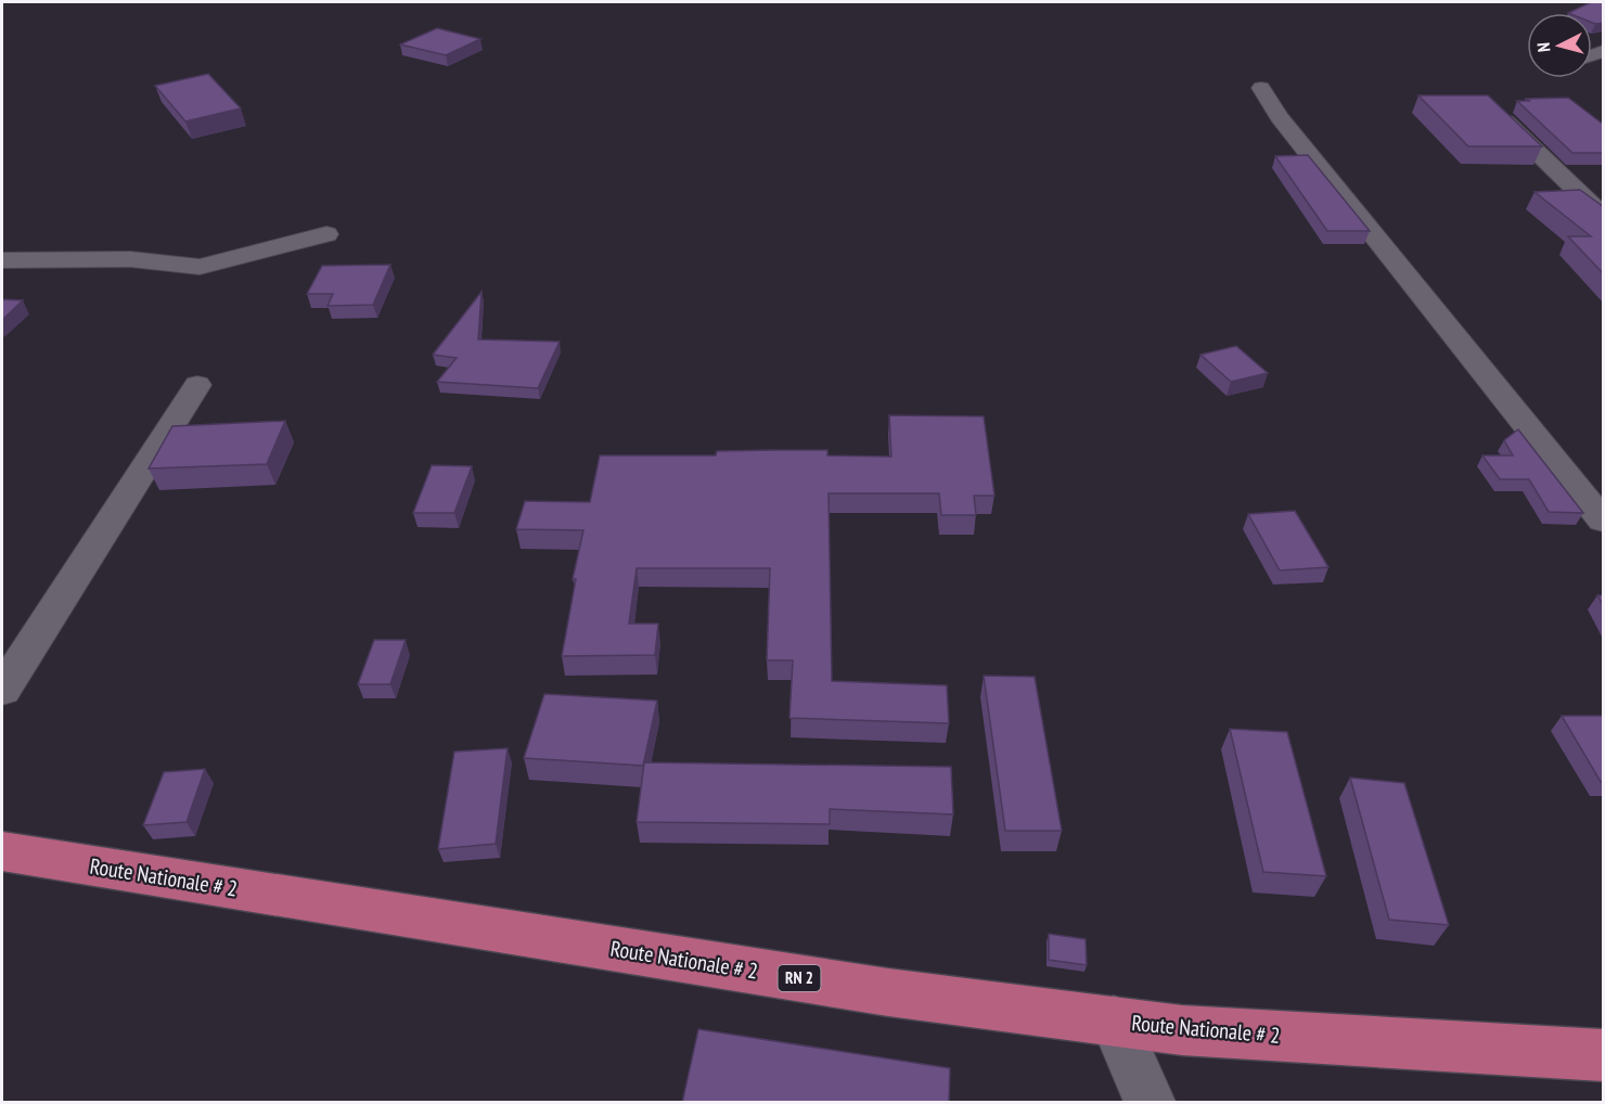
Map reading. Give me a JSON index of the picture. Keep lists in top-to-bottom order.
{
  "streets": {
    "main road": ["Route Nationale # 2", "RN 2"]
  },
  "north": "left"
}
